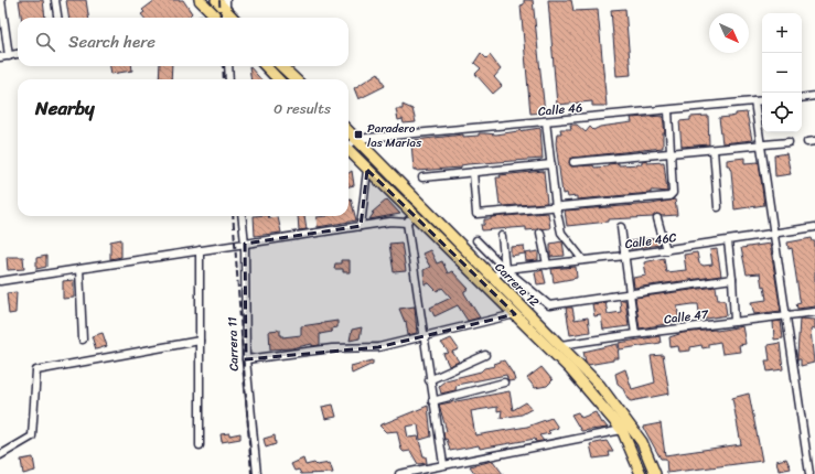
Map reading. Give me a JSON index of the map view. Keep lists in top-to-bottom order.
{
  "streets": {
    "main road": ["Carrera 12"],
    "street": [
      "Calle 46",
      "Calle 46C",
      "Calle 47",
      "Carrera 11"
    ]
  },
  "crossings": [
    ["Calle 46", "Carrera 12"],
    ["Calle 46C", "Carrera 12"],
    ["Carrera 12", "Calle 47"]
  ],
  "places": {
    "transit": ["Paradero las Marias"]
  },
  "north": "bottom right",
  "page": {
    "map_buttons": ["+", "−"],
    "search": "Search here",
    "heading": ["Nearby", "0 results"]
  }
}
